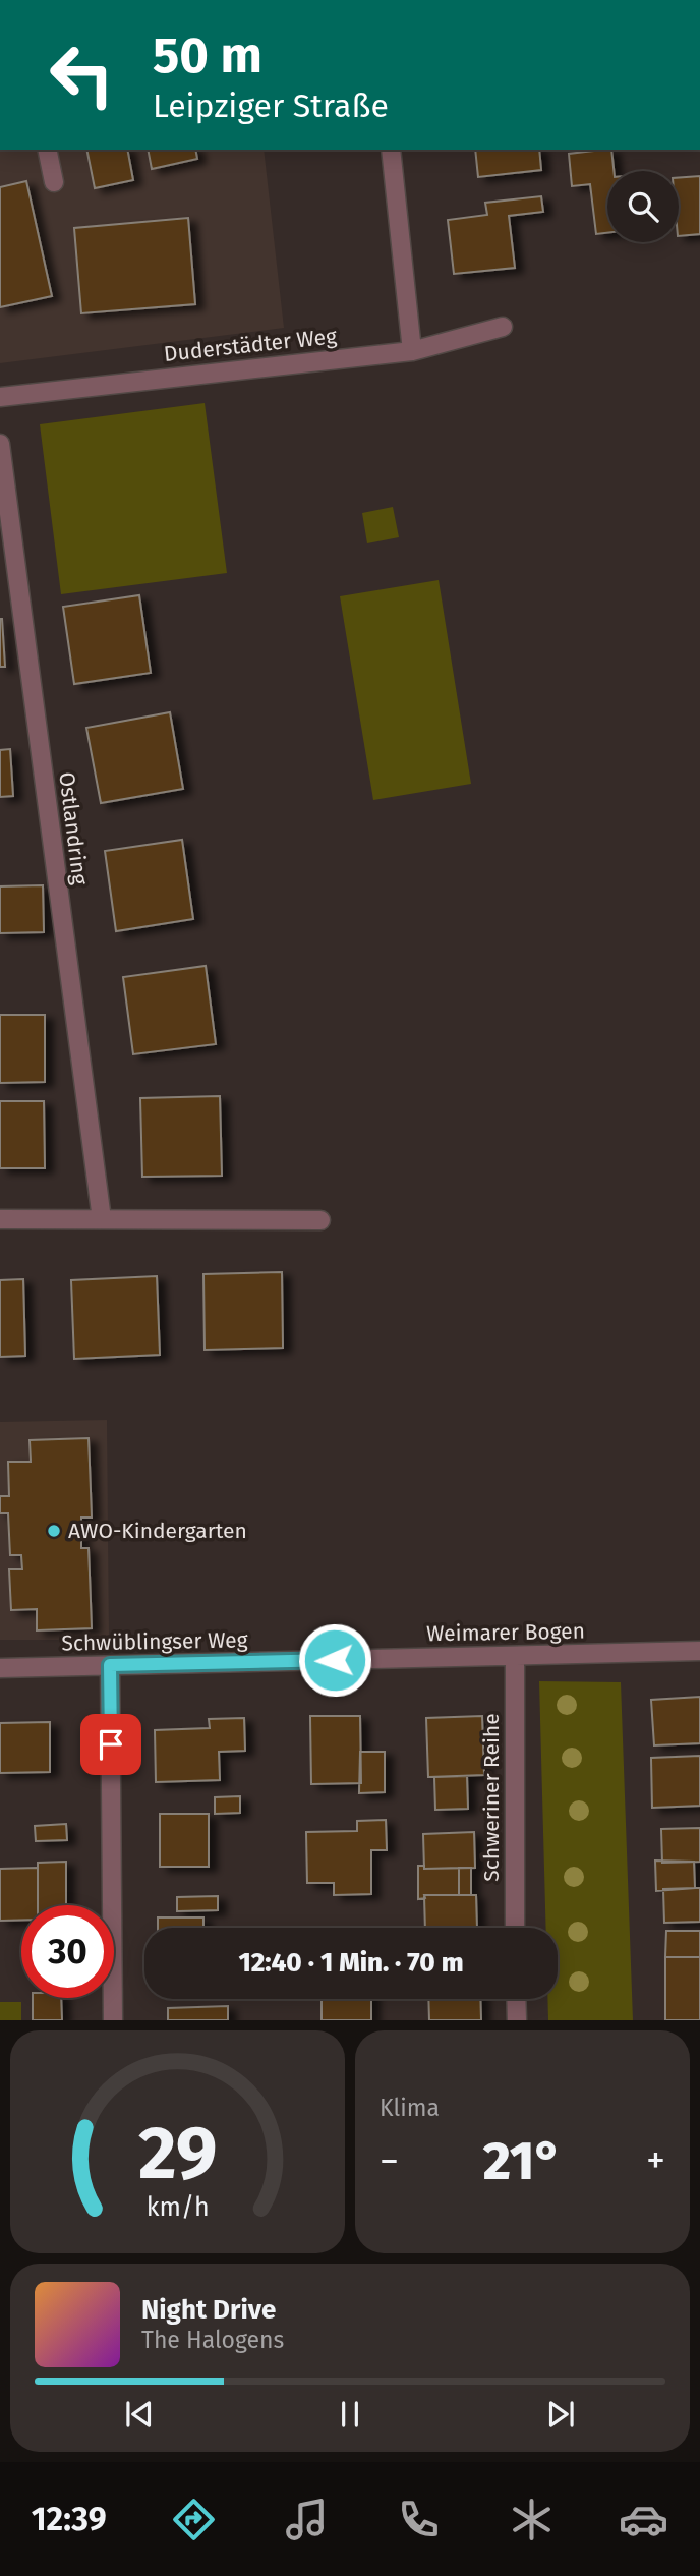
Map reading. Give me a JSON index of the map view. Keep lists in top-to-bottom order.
{
  "streets": {
    "street": [
      "Duderstädter Weg",
      "Ostlandring",
      "Weimarer Bogen",
      "Schwüblingser Weg",
      "Schweriner Reihe"
    ]
  },
  "crossings": [
    ["Weimarer Bogen", "Schwüblingser Weg"],
    ["Weimarer Bogen", "Schweriner Reihe"]
  ],
  "places": ["AWO-Kindergarten"],
  "page": {
    "turn": ["50 m", "Leipziger Straße"],
    "limit": "30",
    "trip": "12:40 · 1 Min. · 70 m",
    "tile": "Klima",
    "heat": ["−", "21°", "+"],
    "song": ["Night Drive", "The Halogens"],
    "tabs": "12:39",
    "gauge": ["29", "km/h"]
  }
}
